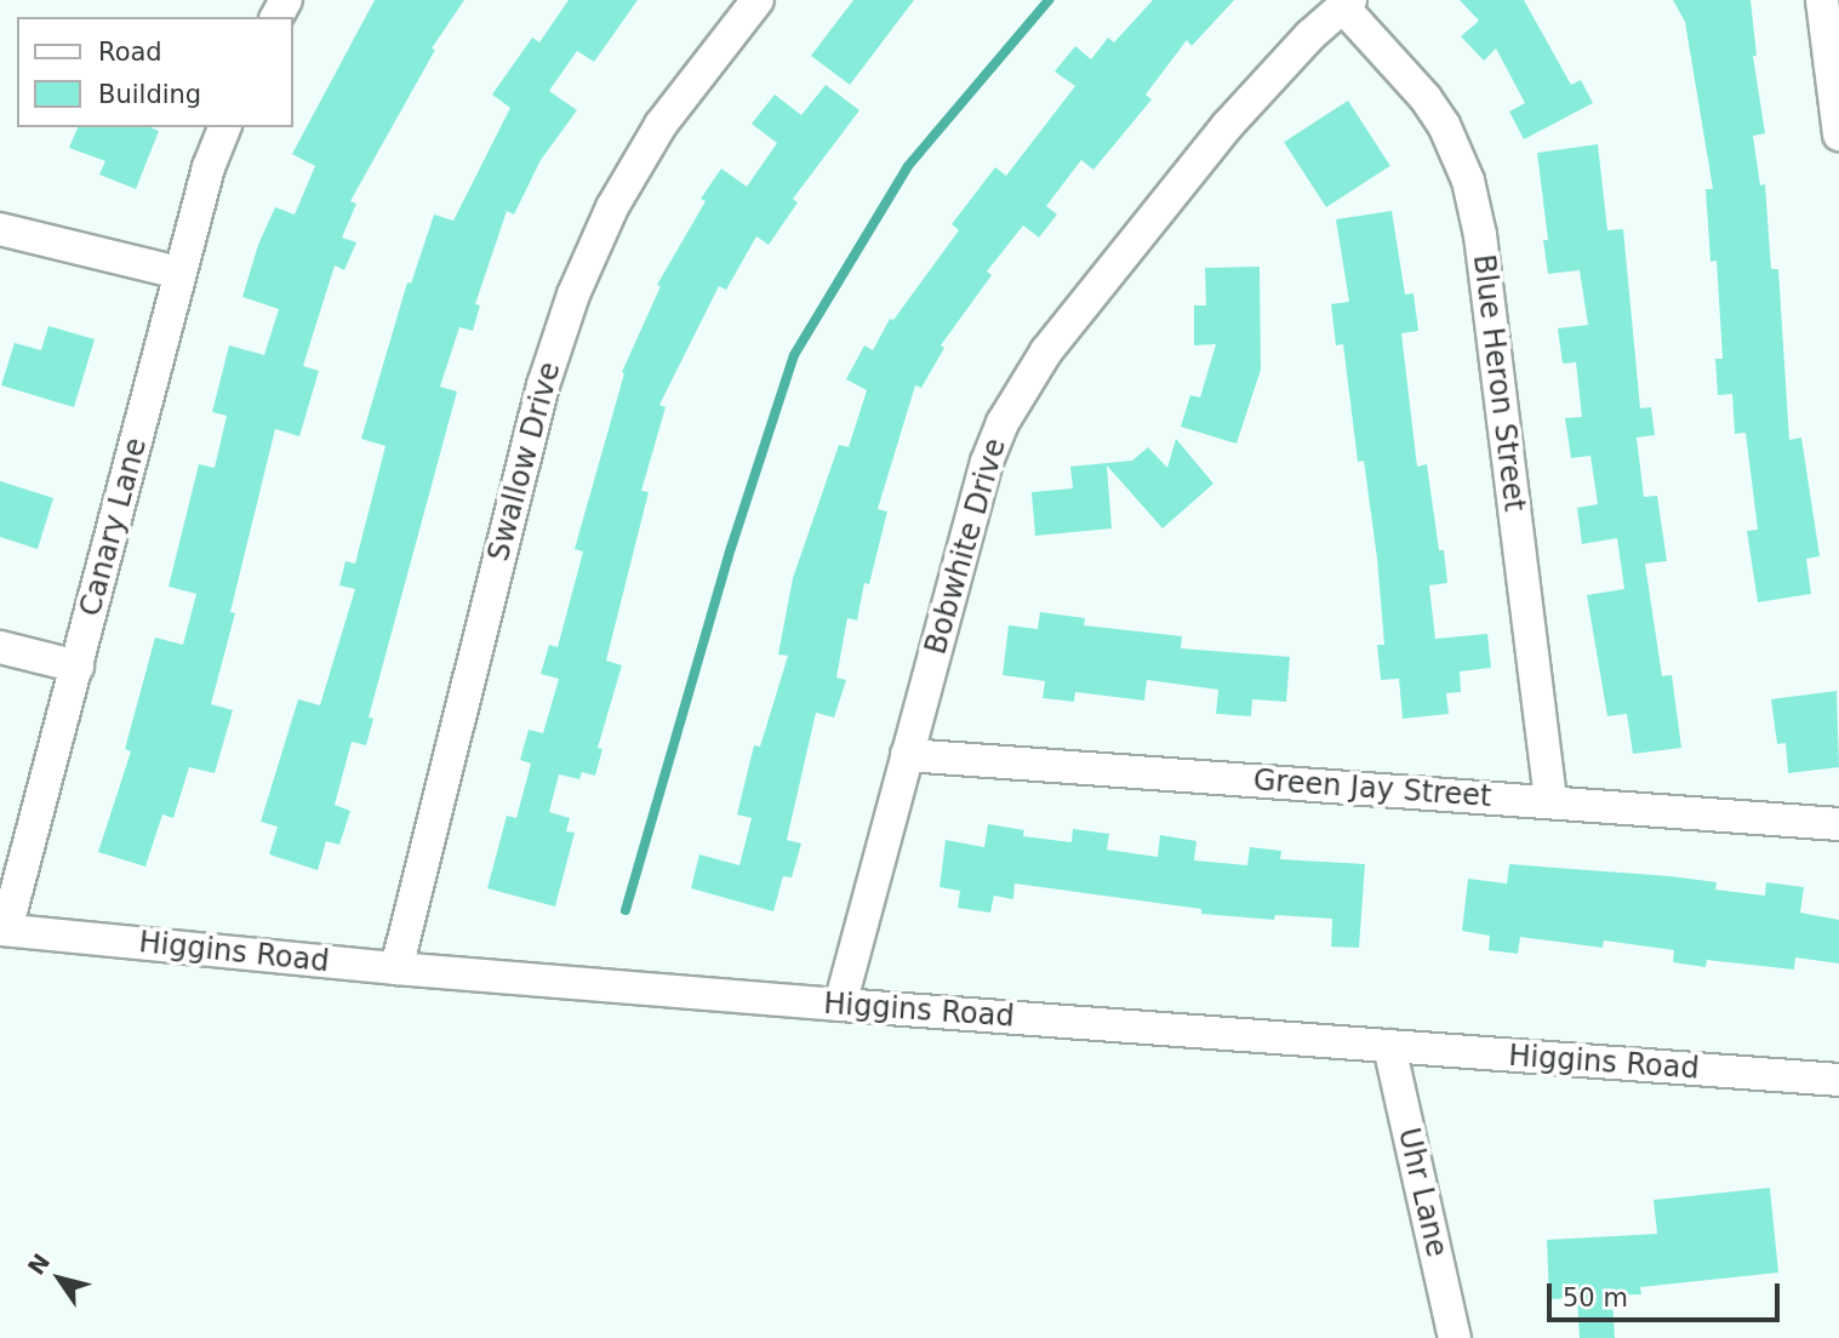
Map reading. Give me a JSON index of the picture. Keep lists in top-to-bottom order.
{
  "streets": {
    "street": [
      "Blue Heron Street",
      "Swallow Drive",
      "Canary Lane",
      "Bobwhite Drive",
      "Green Jay Street",
      "Higgins Road",
      "Uhr Lane"
    ]
  },
  "crossings": [
    ["Blue Heron Street", "Bobwhite Drive"],
    ["Blue Heron Street", "Green Jay Street"],
    ["Swallow Drive", "Higgins Road"],
    ["Canary Lane", "Higgins Road"],
    ["Bobwhite Drive", "Green Jay Street"],
    ["Bobwhite Drive", "Higgins Road"],
    ["Higgins Road", "Uhr Lane"]
  ],
  "legend": ["Road", "Building"],
  "scale_bar": "50 m",
  "north": "top left"
}
